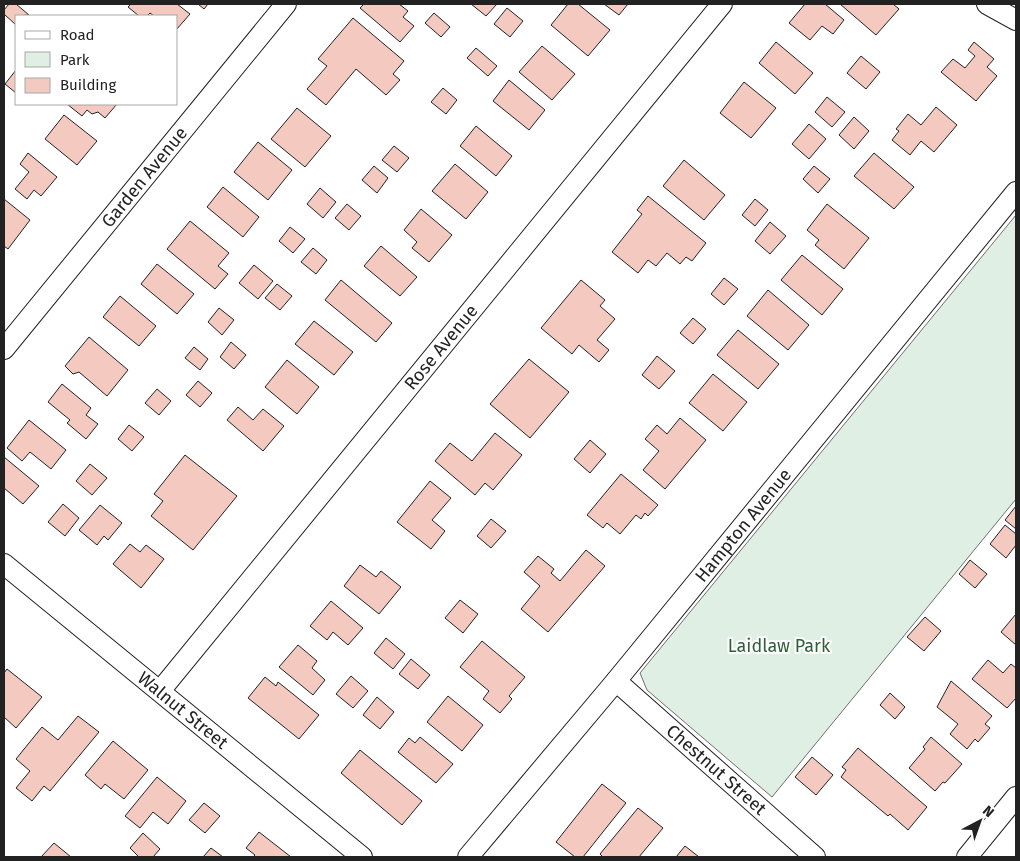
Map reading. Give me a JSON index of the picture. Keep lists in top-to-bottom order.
{
  "streets": {
    "street": [
      "Garden Avenue",
      "Rose Avenue",
      "Hampton Avenue",
      "Walnut Street",
      "Chestnut Street"
    ]
  },
  "crossings": [
    ["Rose Avenue", "Walnut Street"],
    ["Hampton Avenue", "Chestnut Street"]
  ],
  "parks": ["Laidlaw Park"],
  "legend": ["Road", "Park", "Building"],
  "north": "top right"
}
